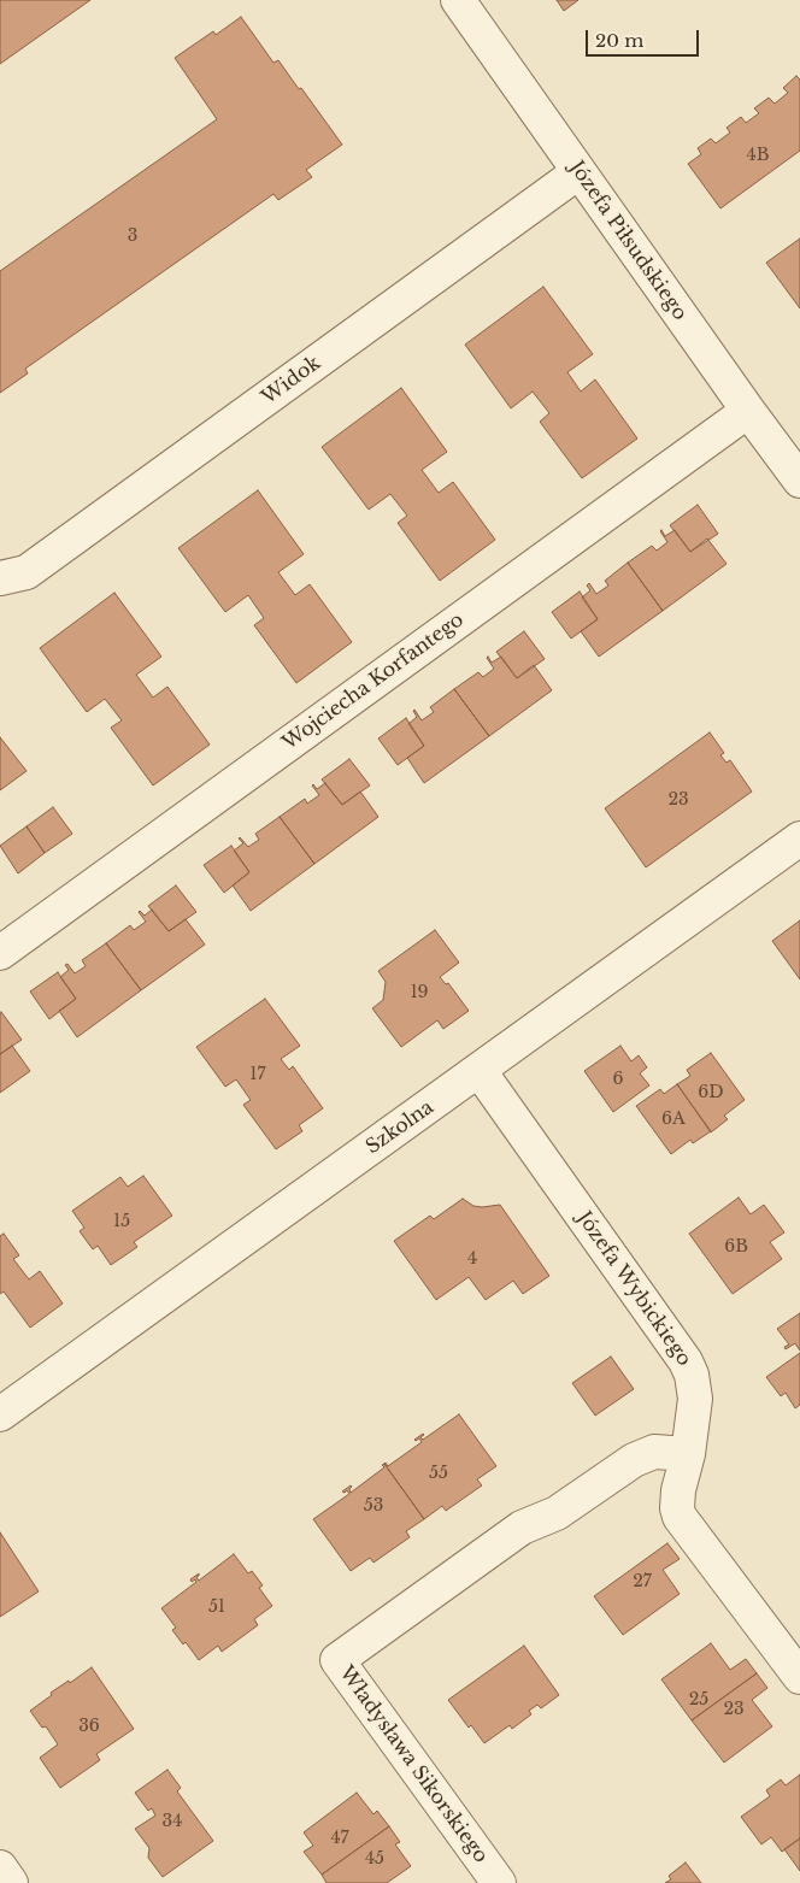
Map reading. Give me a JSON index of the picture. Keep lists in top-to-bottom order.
{
  "streets": {
    "street": [
      "Józefa Piłsudskiego",
      "Widok",
      "Wojciecha Korfantego",
      "Szkolna",
      "Józefa Wybickiego",
      "Władysława Sikorskiego"
    ]
  },
  "crossings": [
    ["Józefa Piłsudskiego", "Widok"],
    ["Józefa Piłsudskiego", "Wojciecha Korfantego"],
    ["Szkolna", "Józefa Wybickiego"],
    ["Józefa Wybickiego", "Władysława Sikorskiego"]
  ],
  "house_numbers": [
    "4B",
    "3",
    "23",
    "19",
    "17",
    "6",
    "6D",
    "6A",
    "15",
    "6B",
    "4",
    "55",
    "53",
    "27",
    "51",
    "25",
    "23",
    "36",
    "34",
    "47",
    "45"
  ],
  "scale_bar": "20 m"
}
